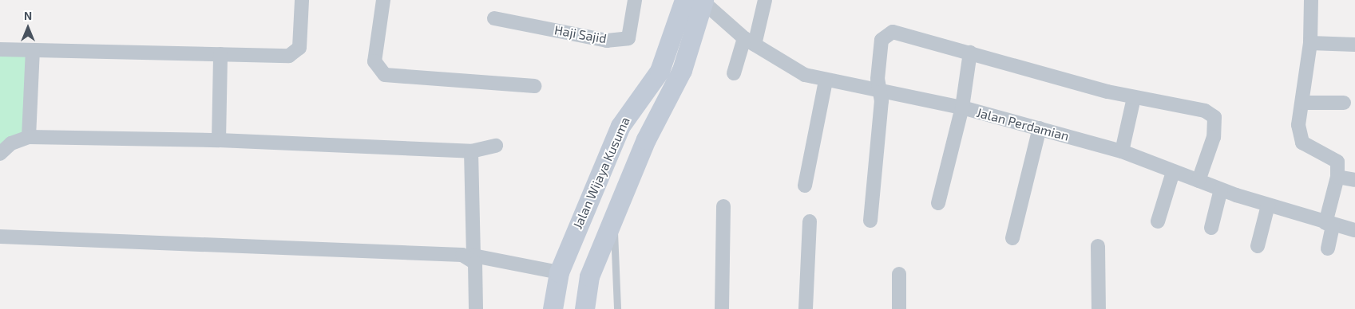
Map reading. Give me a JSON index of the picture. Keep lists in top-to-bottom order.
{
  "streets": {
    "street": ["Haji Sajid", "Jalan Perdamian", "Jalan Wijaya Kusuma"]
  },
  "crossings": [
    ["Jalan Perdamian", "Jalan Wijaya Kusuma"]
  ],
  "north": "top"
}
